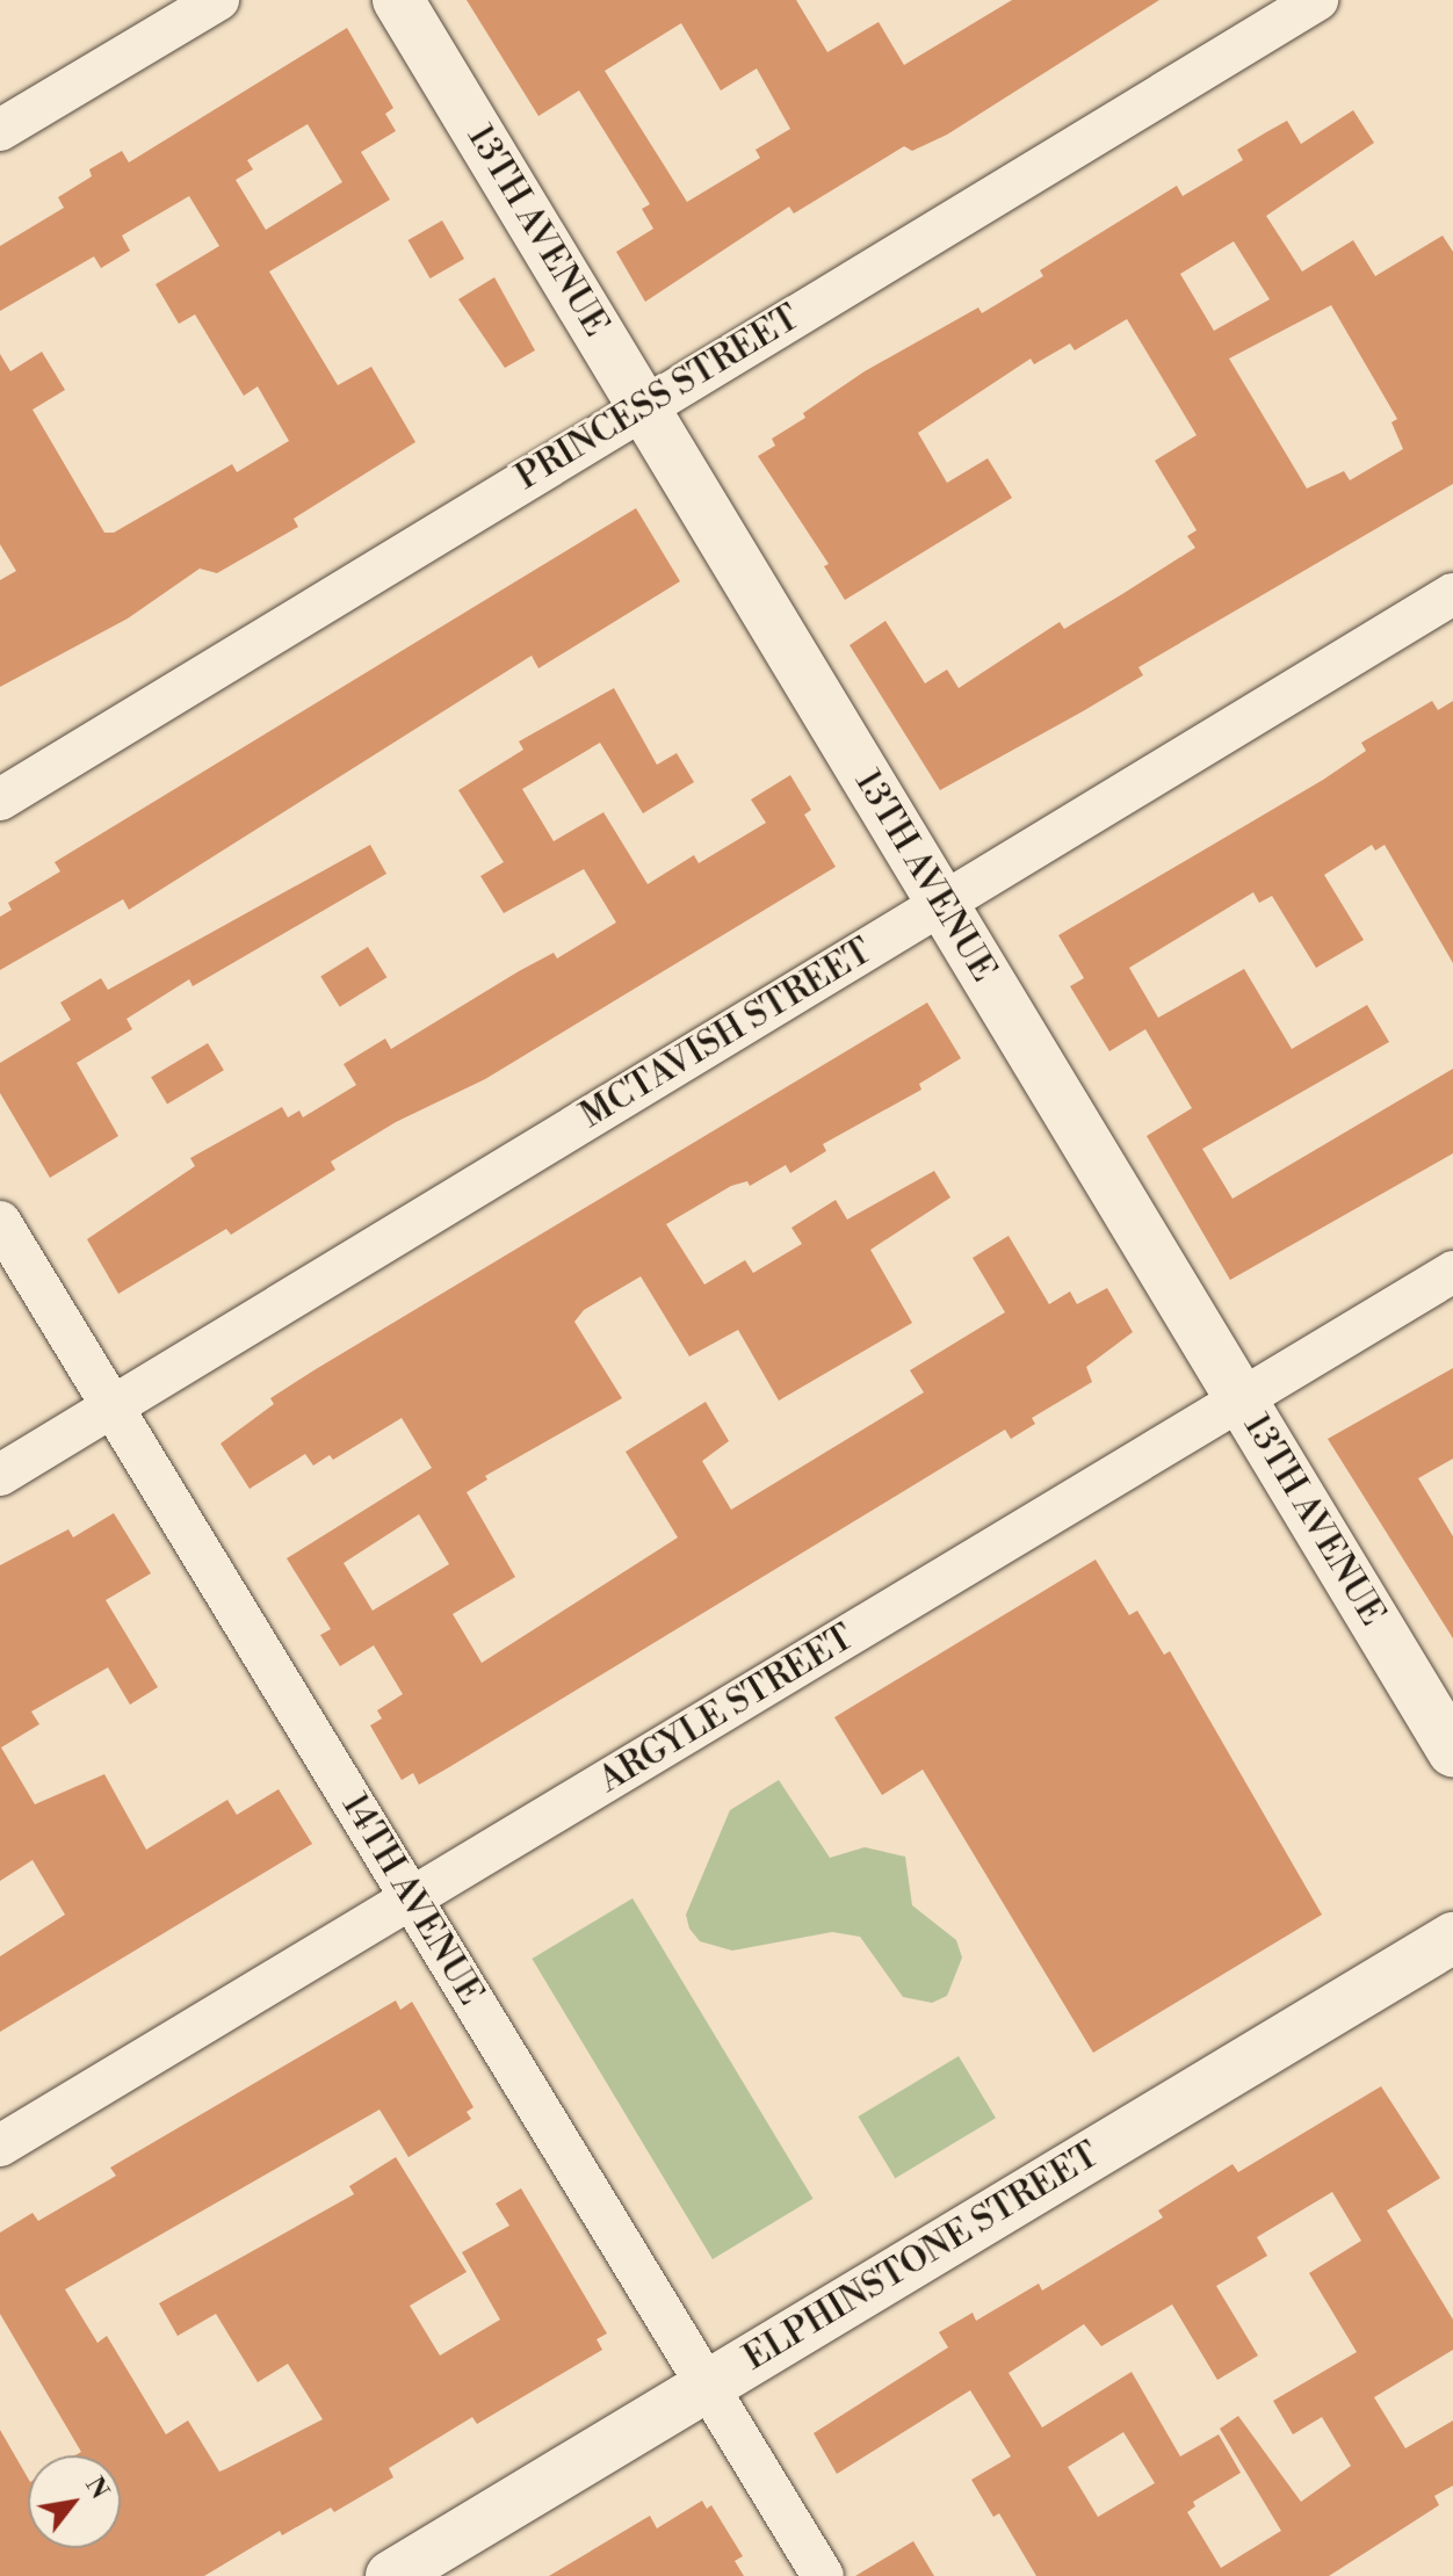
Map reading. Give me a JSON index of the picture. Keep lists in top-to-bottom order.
{
  "streets": {
    "street": [
      "13TH AVENUE",
      "PRINCESS STREET",
      "MCTAVISH STREET",
      "ARGYLE STREET",
      "14TH AVENUE",
      "ELPHINSTONE STREET"
    ]
  },
  "crossings": [
    ["13TH AVENUE", "PRINCESS STREET"],
    ["13TH AVENUE", "MCTAVISH STREET"],
    ["13TH AVENUE", "ARGYLE STREET"],
    ["MCTAVISH STREET", "14TH AVENUE"],
    ["ARGYLE STREET", "14TH AVENUE"],
    ["14TH AVENUE", "ELPHINSTONE STREET"]
  ],
  "north": "top right"
}
